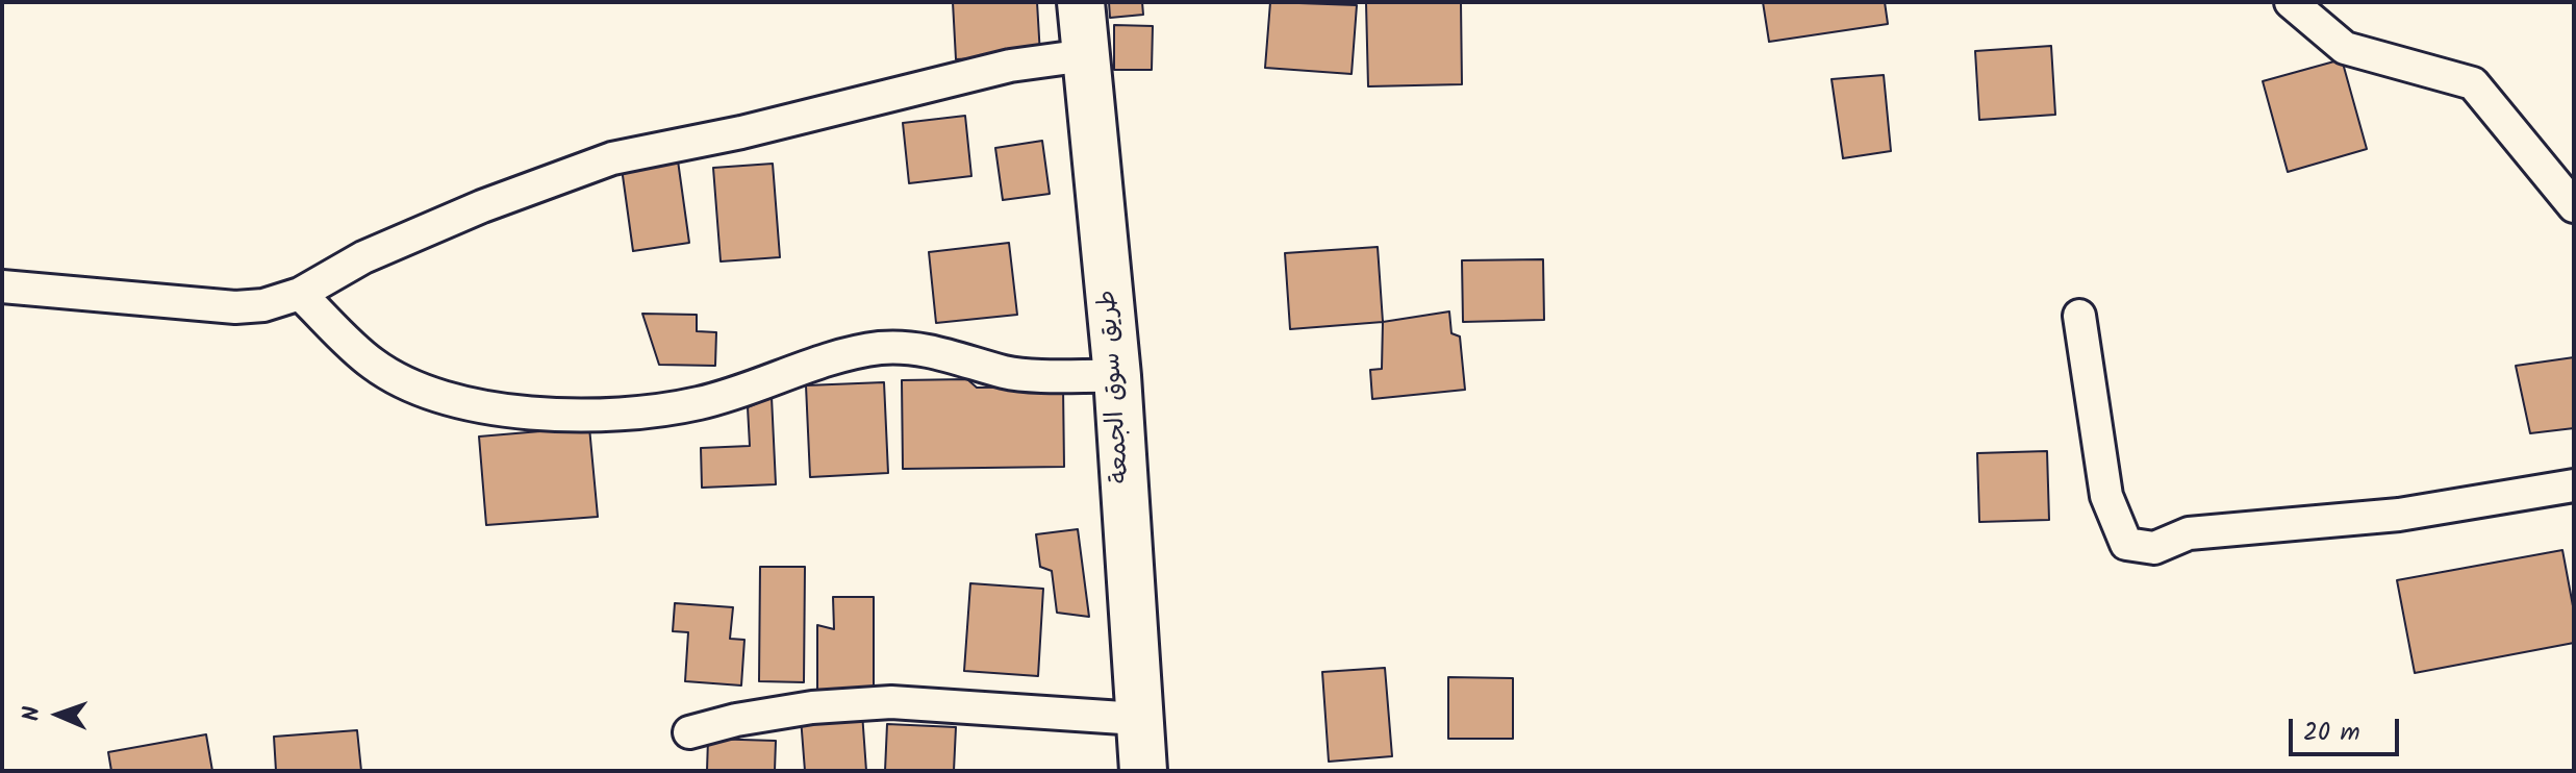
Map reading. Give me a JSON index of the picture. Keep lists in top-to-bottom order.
{
  "streets": {
    "main road": ["طريق سوق الجمعة"]
  },
  "scale_bar": "20 m",
  "north": "left"
}
